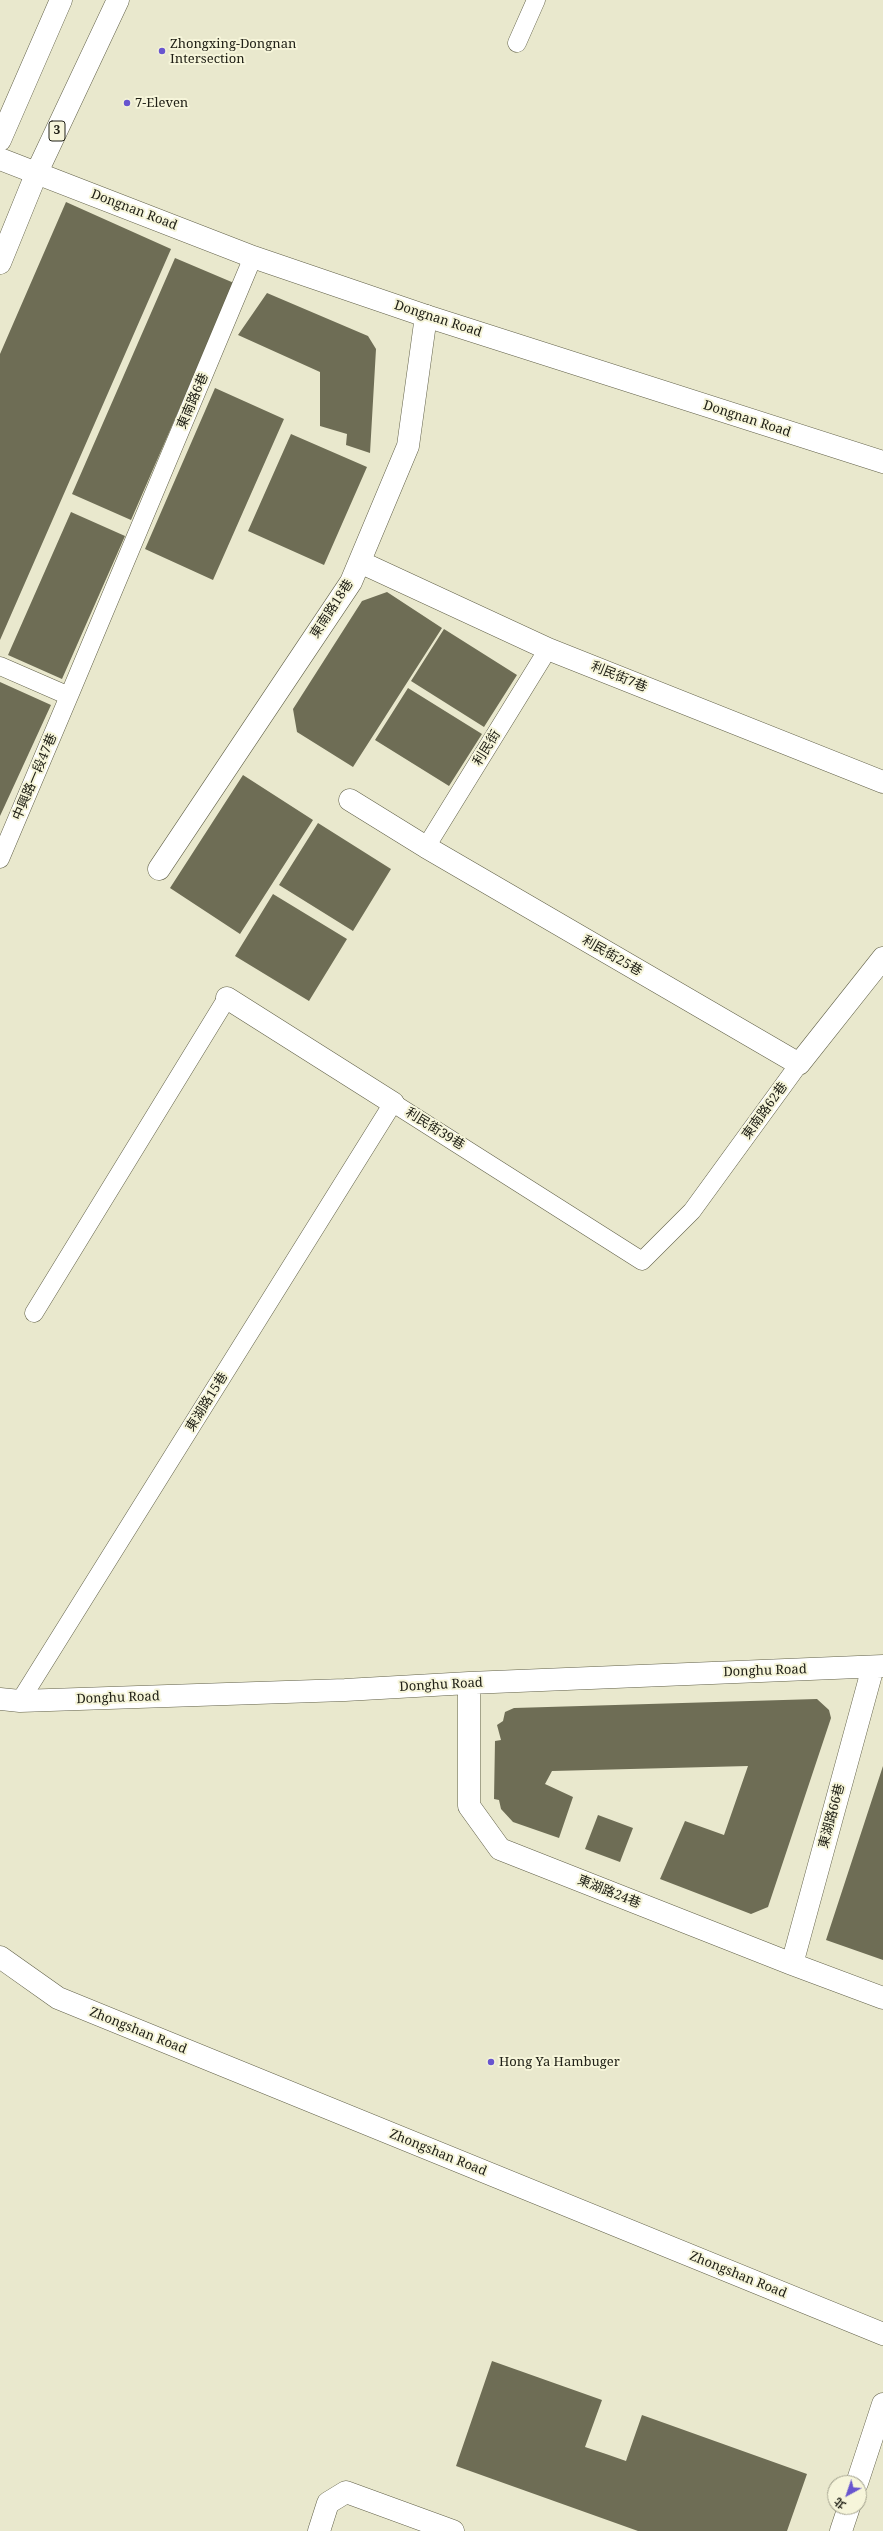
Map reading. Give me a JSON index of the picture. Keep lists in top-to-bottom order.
{
  "streets": {
    "street": [
      "3",
      "Dongnan Road",
      "東南路18巷",
      "利民街7巷",
      "利民街25巷",
      "東南路62巷",
      "利民街39巷",
      "Donghu Road",
      "東湖路66巷",
      "東湖路24巷",
      "Zhongshan Road"
    ],
    "lane": [
      "東南路6巷",
      "利民街",
      "中興路一段47巷",
      "東湖路15巷"
    ]
  },
  "crossings": [
    ["3", "Dongnan Road"],
    ["Dongnan Road", "東南路6巷"],
    ["Dongnan Road", "東南路18巷"],
    ["東南路6巷", "中興路一段47巷"],
    ["東南路18巷", "利民街7巷"],
    ["利民街7巷", "利民街"],
    ["利民街", "利民街25巷"],
    ["利民街25巷", "東南路62巷"],
    ["東南路62巷", "利民街39巷"],
    ["利民街39巷", "東湖路15巷"],
    ["東湖路15巷", "Donghu Road"],
    ["Donghu Road", "東湖路66巷"],
    ["Donghu Road", "東湖路24巷"],
    ["東湖路66巷", "東湖路24巷"]
  ],
  "places": ["Zhongxing-Dongnan Intersection", "7-Eleven", "Hong Ya Hambuger"],
  "north": "bottom left"
}
